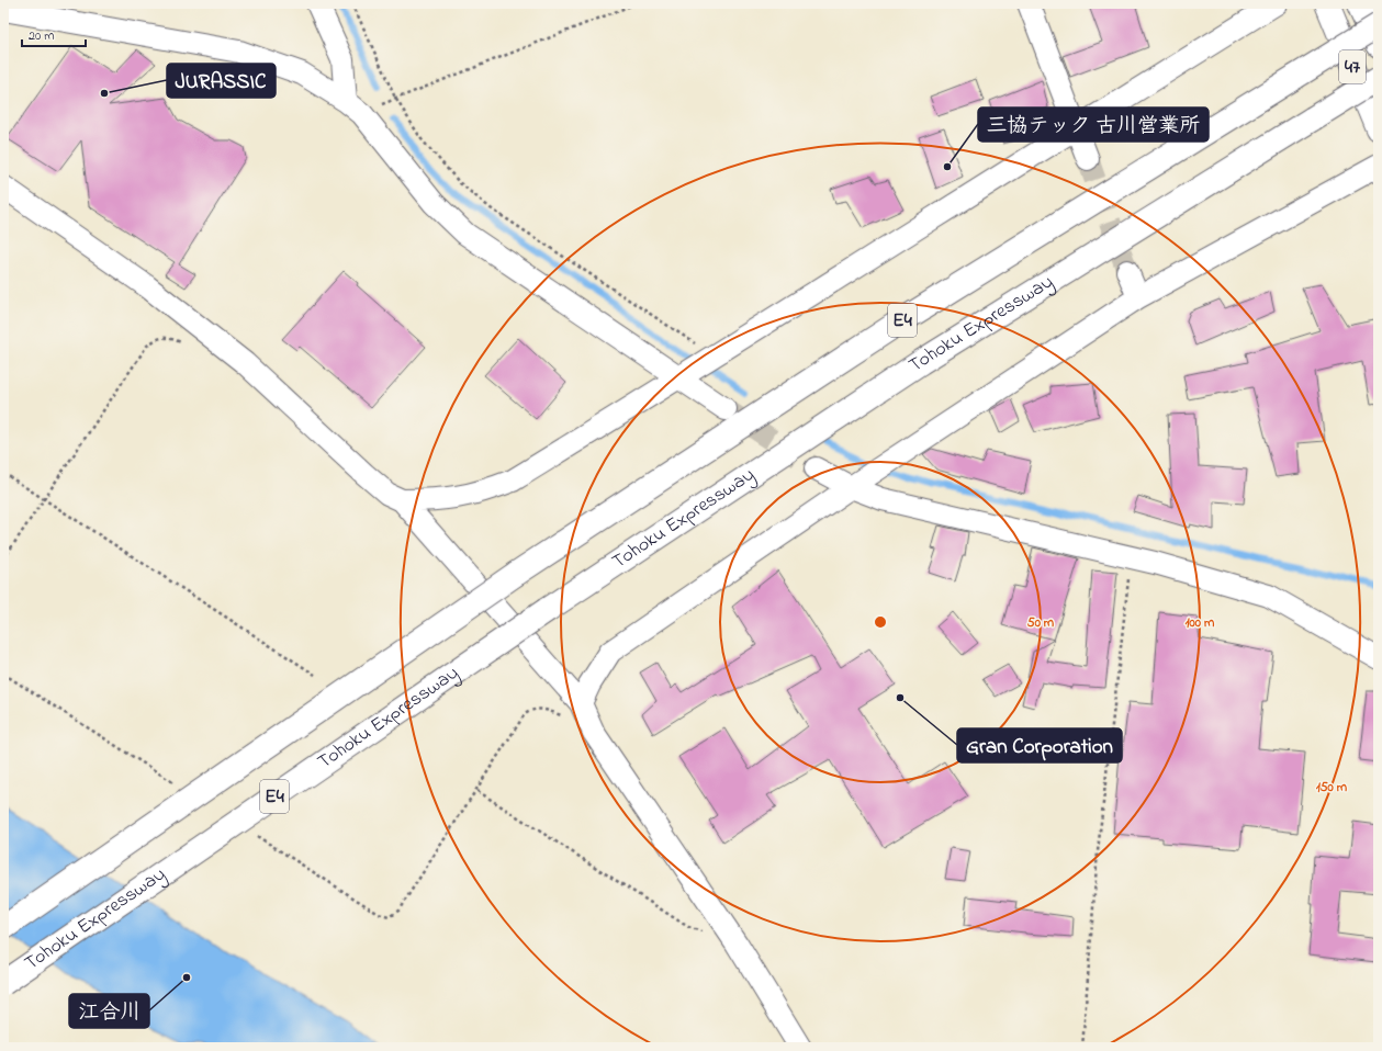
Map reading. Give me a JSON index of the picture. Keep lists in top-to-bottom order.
{
  "streets": {
    "highway": ["47", "E4", "Tohoku Expressway"]
  },
  "places": [
    "JURASSIC",
    "三協テック 古川営業所",
    "Gran Corporation",
    "江合川"
  ],
  "scale_bar": "20 m",
  "rings": ["50 m", "100 m", "150 m"]
}
